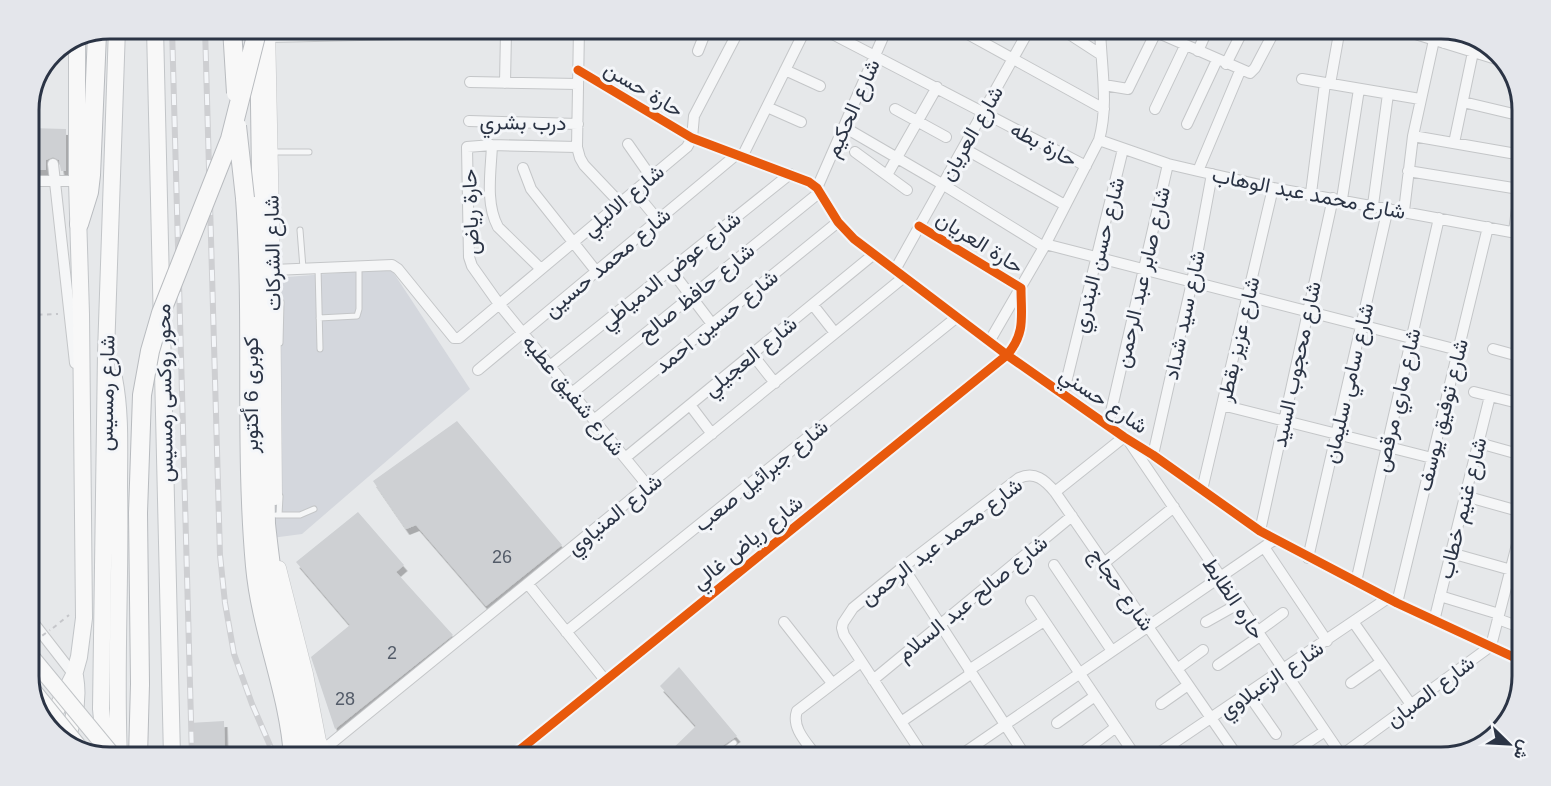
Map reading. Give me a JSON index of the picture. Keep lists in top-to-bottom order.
{
  "streets": {
    "highway": ["كوبرى 6 أكتوبر"],
    "main road": ["شارع الشركات", "شارع رمسيس", "محور روكسى رمسيس"],
    "street": [
      "حارة حسن",
      "شارع الحكيم",
      "درب بشري",
      "شارع العريان",
      "حارة بطه",
      "شارع محمد عبد الوهاب",
      "شارع الاليلي",
      "حارة رياض",
      "حارة العريان",
      "شارع حسن البندري",
      "شارع محمد حسين",
      "شارع عوض الدمياطي",
      "شارع صابر عبد الرحمن",
      "شارع حافظ صالح",
      "شارع سيد شداد",
      "شارع حسين احمد",
      "شارع عزيز بقطر",
      "شارع العجيلي",
      "شارع محجوب السيد",
      "شارع سامي سليمان",
      "شارع شفيق عطيه",
      "شارع حسني",
      "شارع ماري مرقص",
      "شارع توفيق يوسف",
      "شارع جبرائيل صعب",
      "شارع غنيم خطاب",
      "شارع المنياوي",
      "شارع محمد عبد الرحمن",
      "شارع رياض غالي",
      "شارع حجاج",
      "شارع صالح عبد السلام",
      "حاره الظابط",
      "شارع الزعبلاوي",
      "شارع الصبان"
    ]
  },
  "crossings": [
    ["حارة حسن", "شارع الاليلي"],
    ["شارع الحكيم", "حارة بطه"],
    ["شارع الحكيم", "شارع حافظ صالح"],
    ["شارع الحكيم", "شارع حسني"],
    ["شارع العريان", "حارة بطه"],
    ["شارع العريان", "حارة العريان"],
    ["شارع العريان", "شارع حسني"],
    ["شارع محمد عبد الوهاب", "شارع حسن البندري"],
    ["شارع محمد عبد الوهاب", "شارع صابر عبد الرحمن"],
    ["شارع محمد عبد الوهاب", "شارع سيد شداد"],
    ["شارع محمد عبد الوهاب", "شارع عزيز بقطر"],
    ["شارع محمد عبد الوهاب", "شارع محجوب السيد"],
    ["شارع محمد عبد الوهاب", "شارع سامي سليمان"],
    ["شارع محمد عبد الوهاب", "شارع ماري مرقص"],
    ["شارع محمد عبد الوهاب", "شارع توفيق يوسف"],
    ["شارع الاليلي", "حارة رياض"],
    ["شارع الاليلي", "شارع شفيق عطيه"],
    ["حارة رياض", "شارع شفيق عطيه"],
    ["شارع حسن البندري", "شارع حسني"],
    ["شارع محمد حسين", "شارع شفيق عطيه"],
    ["شارع عوض الدمياطي", "شارع شفيق عطيه"],
    ["شارع صابر عبد الرحمن", "شارع حسني"],
    ["شارع حافظ صالح", "شارع شفيق عطيه"],
    ["شارع حافظ صالح", "شارع حسني"],
    ["شارع سيد شداد", "شارع حسني"],
    ["شارع حسين احمد", "شارع شفيق عطيه"],
    ["شارع حسين احمد", "شارع حسني"],
    ["شارع عزيز بقطر", "شارع حسني"],
    ["شارع العجيلي", "شارع شفيق عطيه"],
    ["شارع العجيلي", "شارع حسني"],
    ["شارع محجوب السيد", "شارع حسني"],
    ["شارع سامي سليمان", "شارع حسني"],
    ["شارع شفيق عطيه", "شارع المنياوي"],
    ["شارع حسني", "شارع ماري مرقص"],
    ["شارع حسني", "شارع توفيق يوسف"],
    ["شارع حسني", "شارع جبرائيل صعب"],
    ["شارع حسني", "شارع غنيم خطاب"],
    ["شارع حسني", "شارع المنياوي"],
    ["شارع حسني", "شارع رياض غالي"],
    ["شارع حسني", "حاره الظابط"],
    ["شارع حسني", "شارع الزعبلاوي"],
    ["شارع حسني", "شارع الصبان"],
    ["شارع توفيق يوسف", "شارع الزعبلاوي"],
    ["شارع محمد عبد الرحمن", "شارع حجاج"],
    ["شارع حجاج", "شارع صالح عبد السلام"],
    ["شارع حجاج", "شارع الزعبلاوي"],
    ["حاره الظابط", "شارع الزعبلاوي"]
  ],
  "house_numbers": ["26", "2", "28"],
  "north": "bottom right"
}
